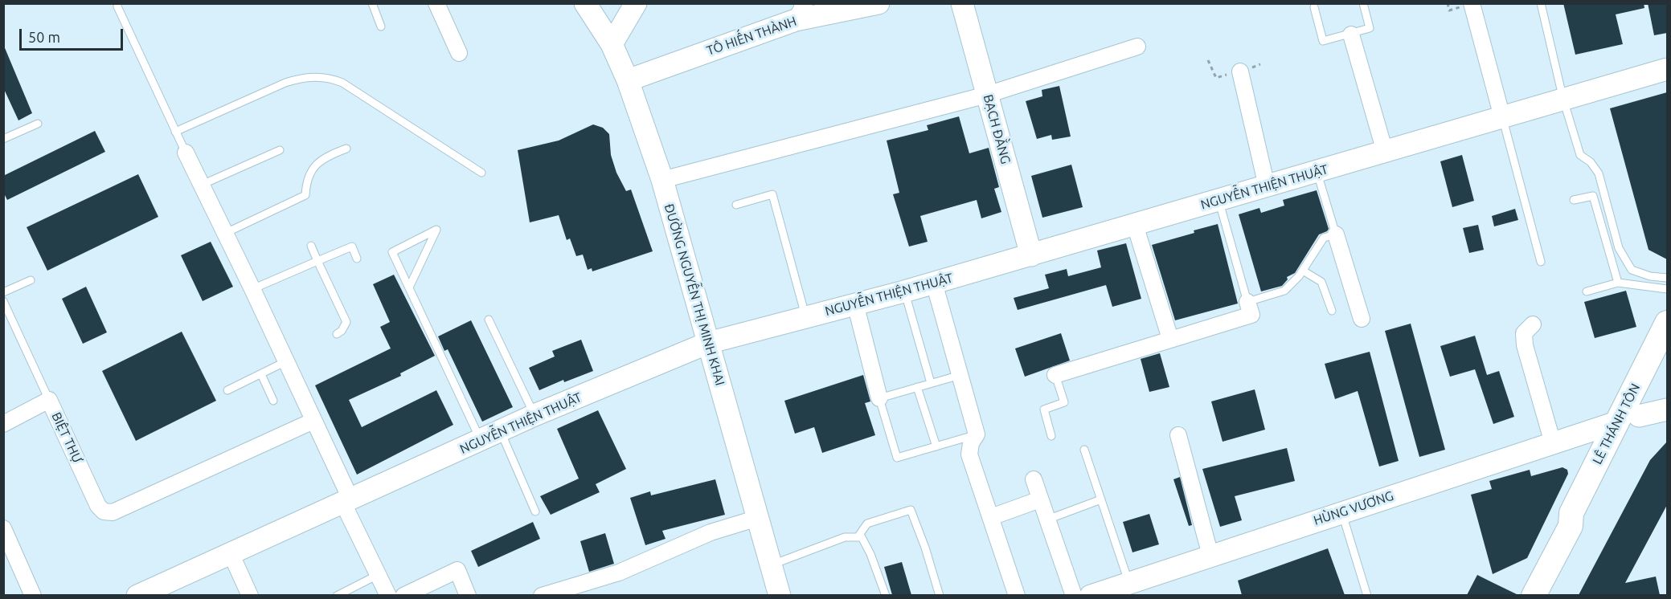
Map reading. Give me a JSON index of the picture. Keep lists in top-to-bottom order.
{
  "streets": {
    "main road": ["LÊ THÁNH TÔN"],
    "street": [
      "TÔ HIẾN THÀNH",
      "BẠCH ĐẰNG",
      "NGUYỄN THIỆN THUẬT",
      "ĐƯỜNG NGUYỄN THỊ MINH KHAI",
      "BIỆT THỰ",
      "HÙNG VƯƠNG"
    ]
  },
  "crossings": [
    ["TÔ HIẾN THÀNH", "ĐƯỜNG NGUYỄN THỊ MINH KHAI"],
    ["BẠCH ĐẰNG", "NGUYỄN THIỆN THUẬT"],
    ["NGUYỄN THIỆN THUẬT", "ĐƯỜNG NGUYỄN THỊ MINH KHAI"],
    ["LÊ THÁNH TÔN", "HÙNG VƯƠNG"]
  ],
  "scale_bar": "50 m"
}
